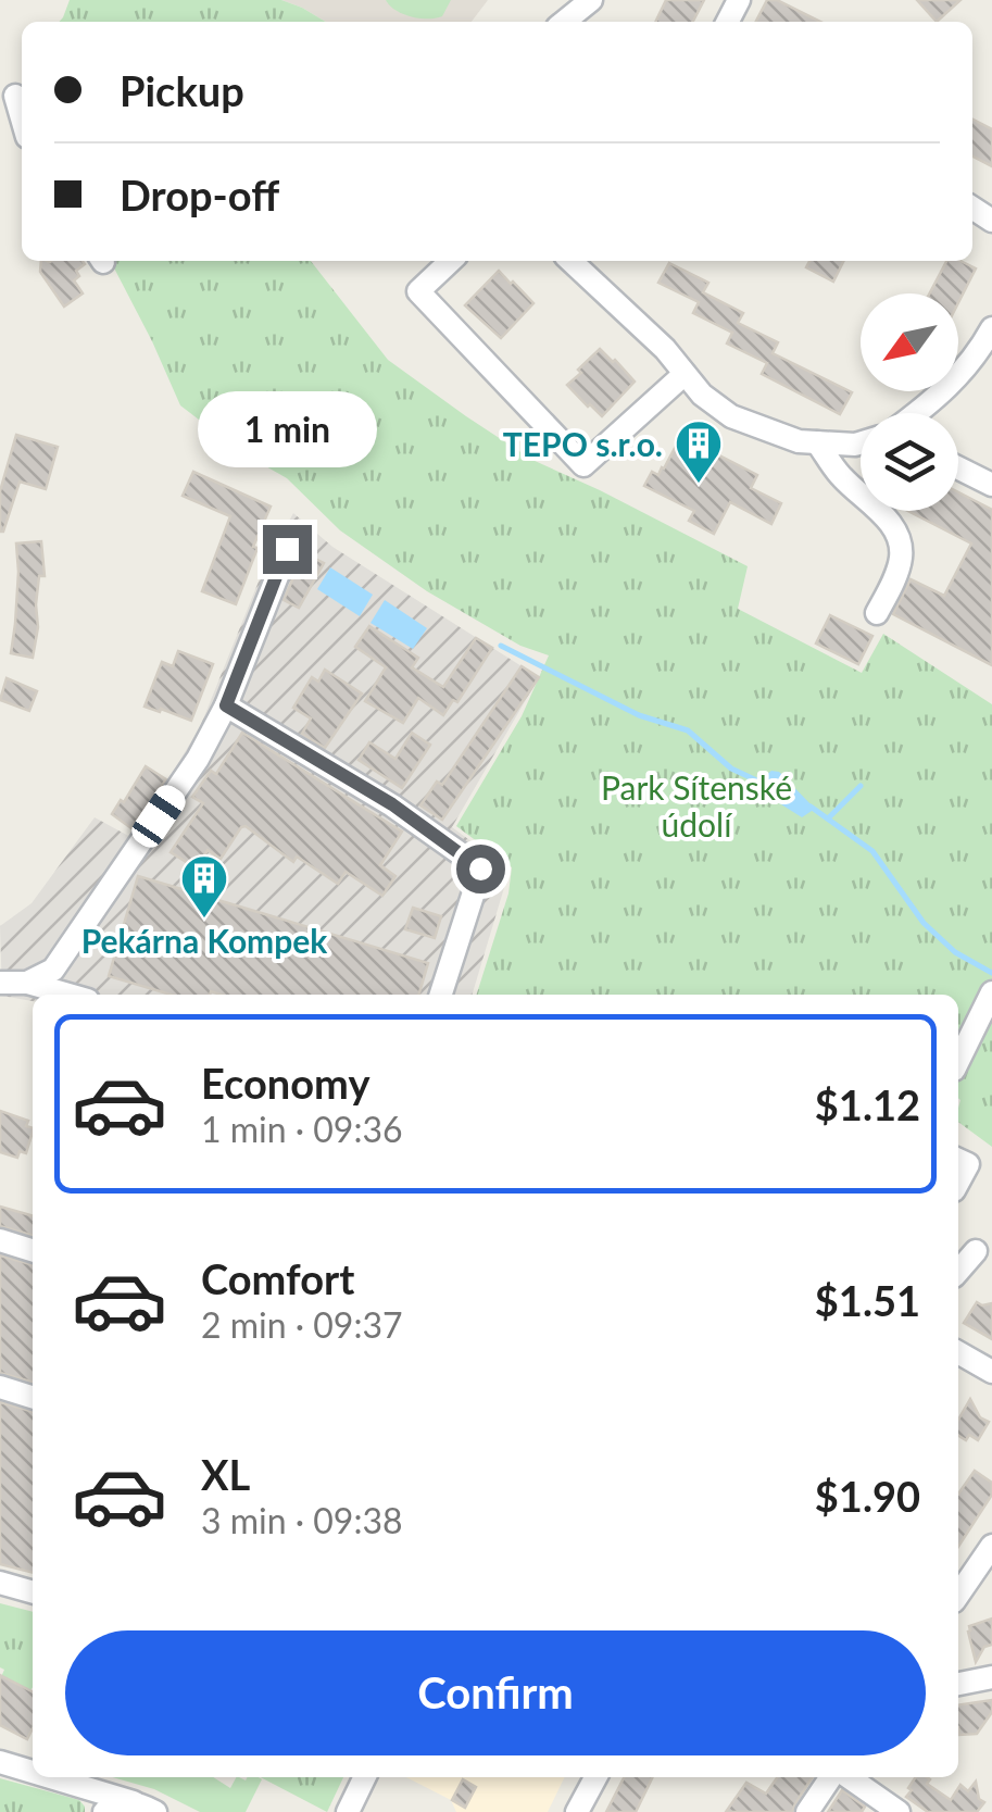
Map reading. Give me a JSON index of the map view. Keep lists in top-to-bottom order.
{
  "parks": ["Park Sítenské údolí"],
  "places": {
    "building": ["TEPO s.r.o.", "Pekárna Kompek"]
  },
  "north": "bottom left",
  "page": {
    "banner": ["Pickup", "Drop-off"],
    "bubble": "1 min",
    "list": [
      {
        "name": "Economy",
        "note": "1 min · 09:36",
        "value": "$1.12"
      },
      {
        "name": "Comfort",
        "note": "2 min · 09:37",
        "value": "$1.51"
      },
      {
        "name": "XL",
        "note": "3 min · 09:38",
        "value": "$1.90"
      }
    ],
    "buttons": "Confirm"
  }
}
